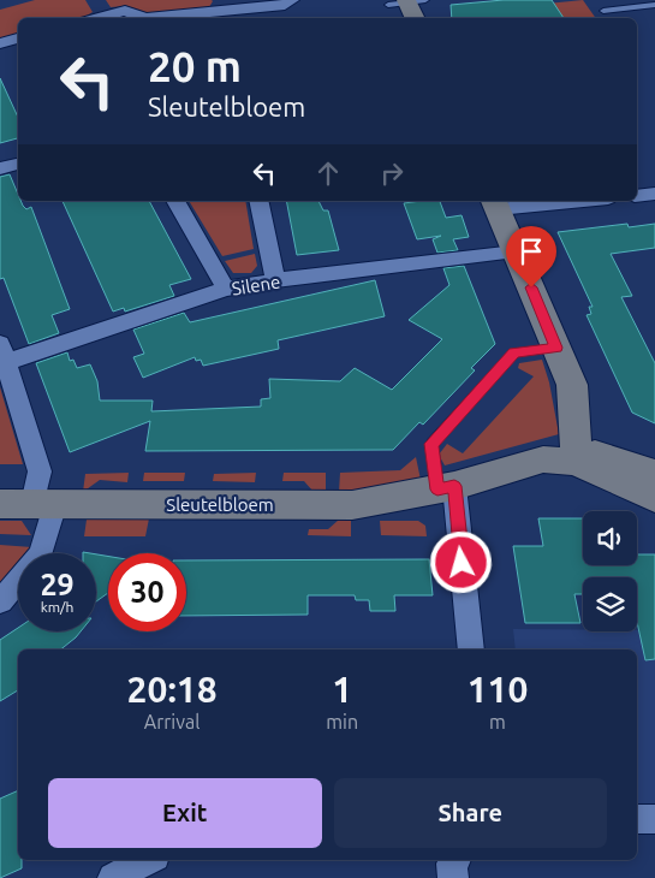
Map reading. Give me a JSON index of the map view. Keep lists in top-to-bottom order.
{
  "streets": {
    "street": ["Silene", "Sleutelbloem"]
  },
  "page": {
    "turn": ["20 m", "Sleutelbloem"],
    "speed": "29 km/h",
    "limit": "30",
    "eta": [
      "20:18",
      "Arrival",
      "1",
      "min",
      "110",
      "m"
    ],
    "buttons": ["Exit", "Share"]
  }
}
